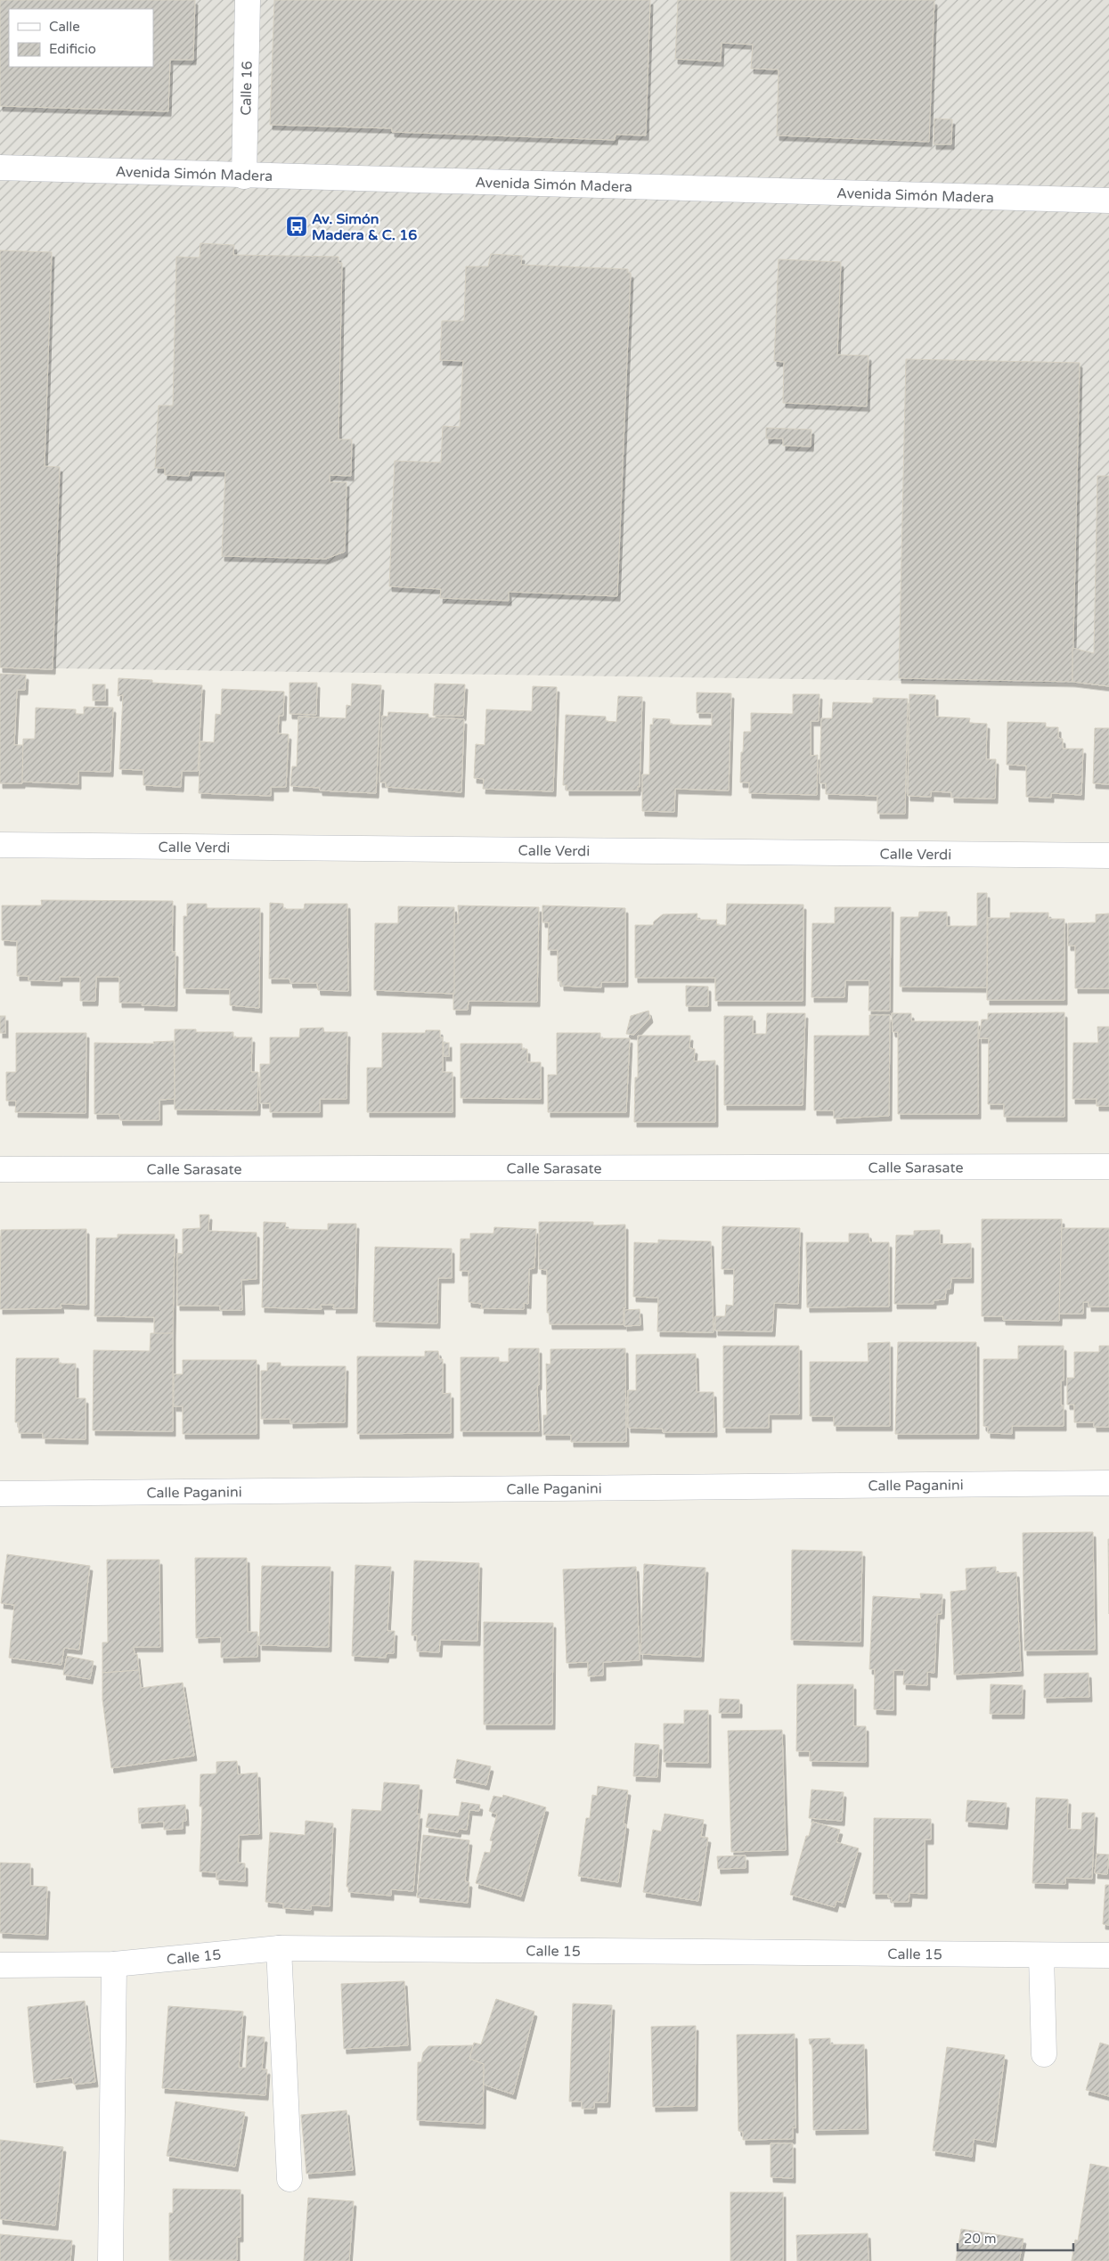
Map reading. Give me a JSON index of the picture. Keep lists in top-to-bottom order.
{
  "streets": {
    "street": [
      "Calle 16",
      "Avenida Simón Madera",
      "Calle Verdi",
      "Calle Sarasate",
      "Calle Paganini",
      "Calle 15"
    ]
  },
  "crossings": [
    ["Calle 16", "Avenida Simón Madera"]
  ],
  "places": {
    "bus stop": ["Av. Simón Madera & C. 16"]
  },
  "legend": ["Calle", "Edificio"],
  "scale_bar": "20 m"
}
